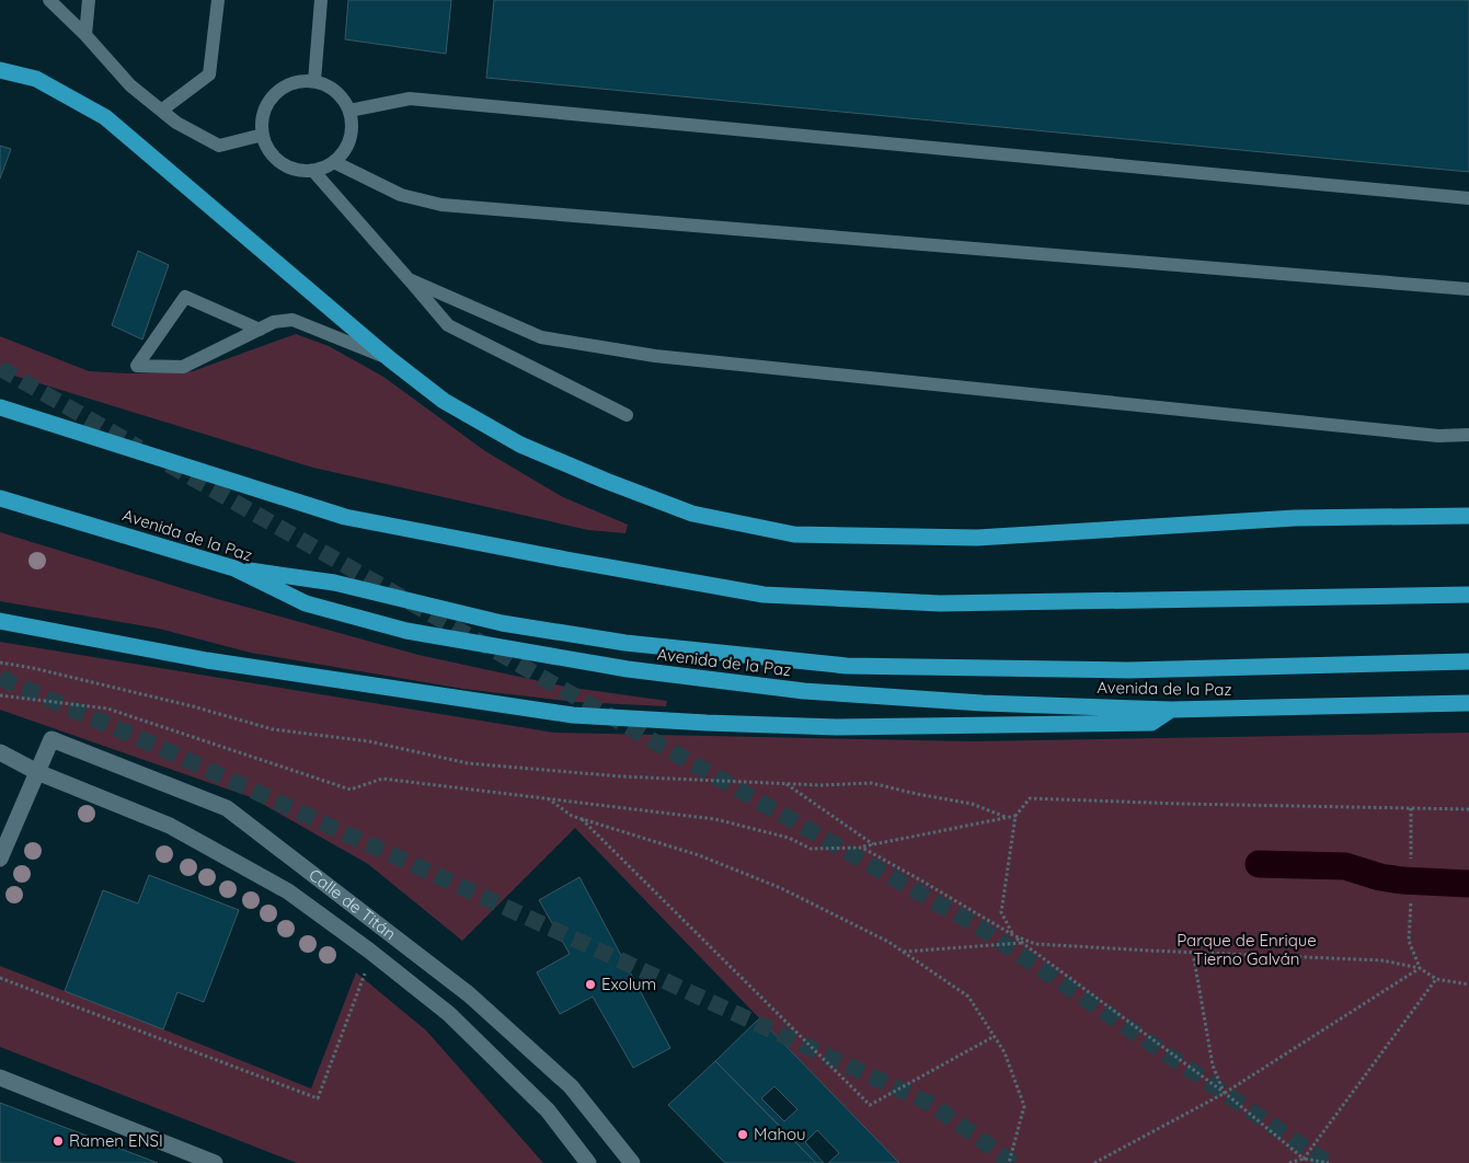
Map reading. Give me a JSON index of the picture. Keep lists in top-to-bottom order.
{
  "streets": {
    "highway": ["Avenida de la Paz"],
    "street": ["Calle de Titán"]
  },
  "parks": ["Parque de Enrique Tierno Galván"],
  "places": ["Exolum", "Mahou", "Ramen ENSI"]
}
